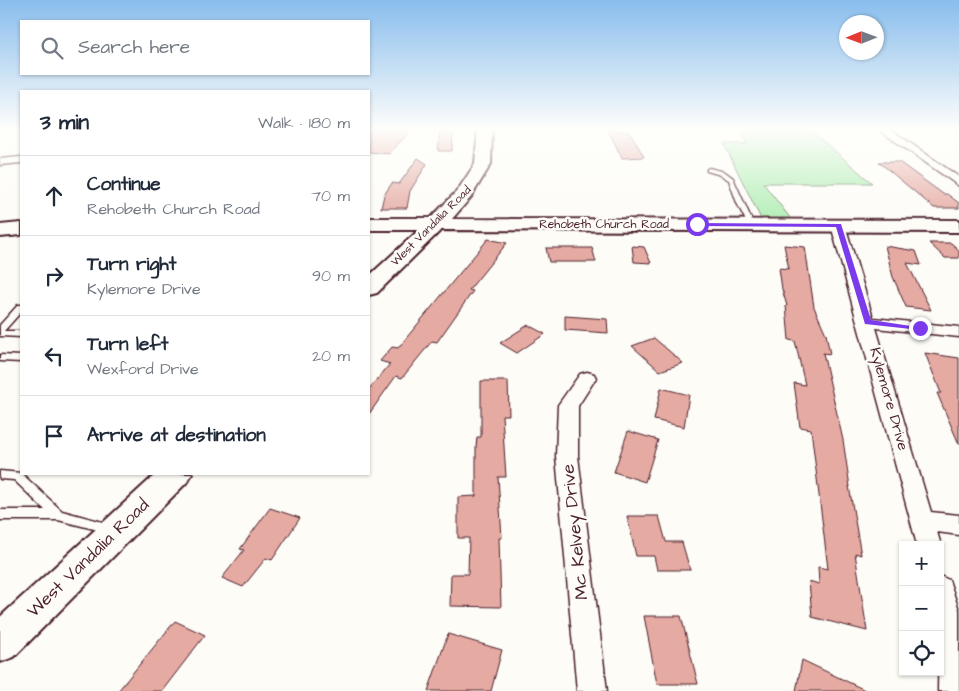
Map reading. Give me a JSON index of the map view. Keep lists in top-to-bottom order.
{
  "streets": {
    "street": [
      "Rehobeth Church Road",
      "West Vandalia Road",
      "Kylemore Drive",
      "Mc Kelvey Drive"
    ]
  },
  "crossings": [
    ["Rehobeth Church Road", "West Vandalia Road"],
    ["Rehobeth Church Road", "Kylemore Drive"]
  ],
  "north": "left",
  "page": {
    "search": "Search here",
    "heading": ["3 min", "Walk · 180 m"],
    "list": [
      ["Continue", "Rehobeth Church Road", "70 m"],
      ["Turn right", "Kylemore Drive", "90 m"],
      ["Turn left", "Wexford Drive", "20 m"],
      "Arrive at destination"
    ],
    "map_buttons": ["+", "−"]
  }
}
